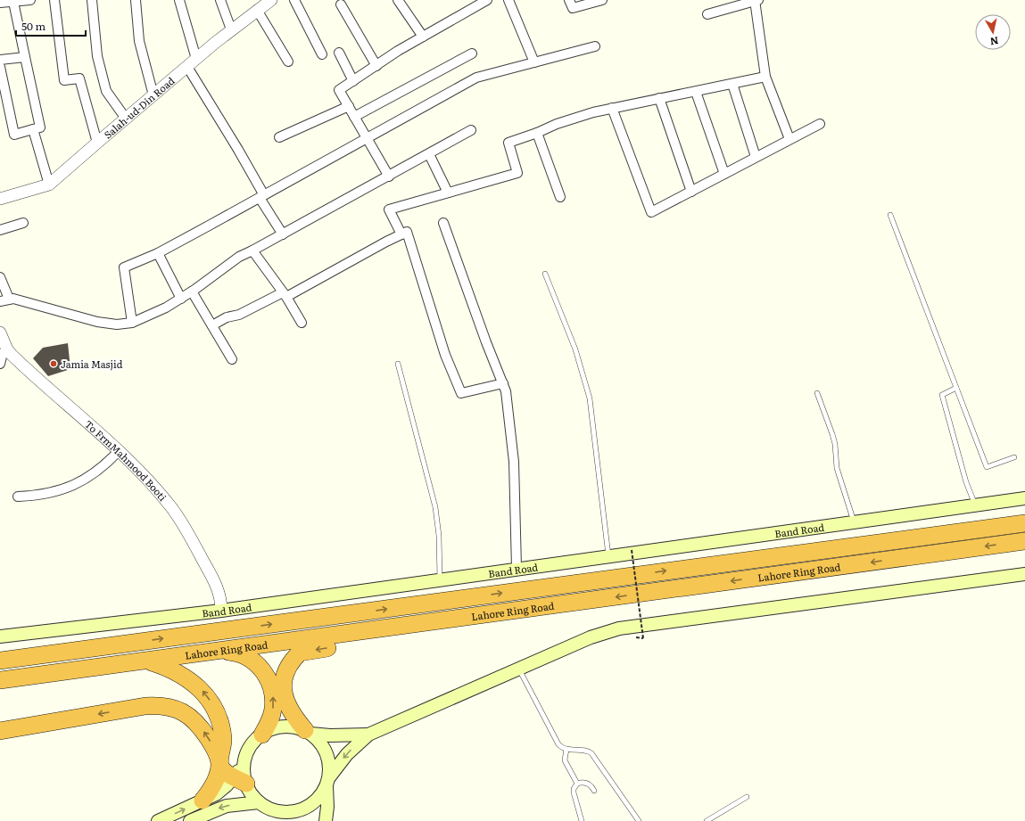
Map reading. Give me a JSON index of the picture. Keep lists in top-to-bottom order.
{
  "streets": {
    "highway": ["Lahore Ring Road"],
    "main road": ["Band Road"],
    "street": ["Salah-ud-Din Road", "To FrmMahmood Booti"]
  },
  "crossings": [
    ["To FrmMahmood Booti", "Band Road"]
  ],
  "places": ["Jamia Masjid"],
  "scale_bar": "50 m",
  "north": "bottom"
}
